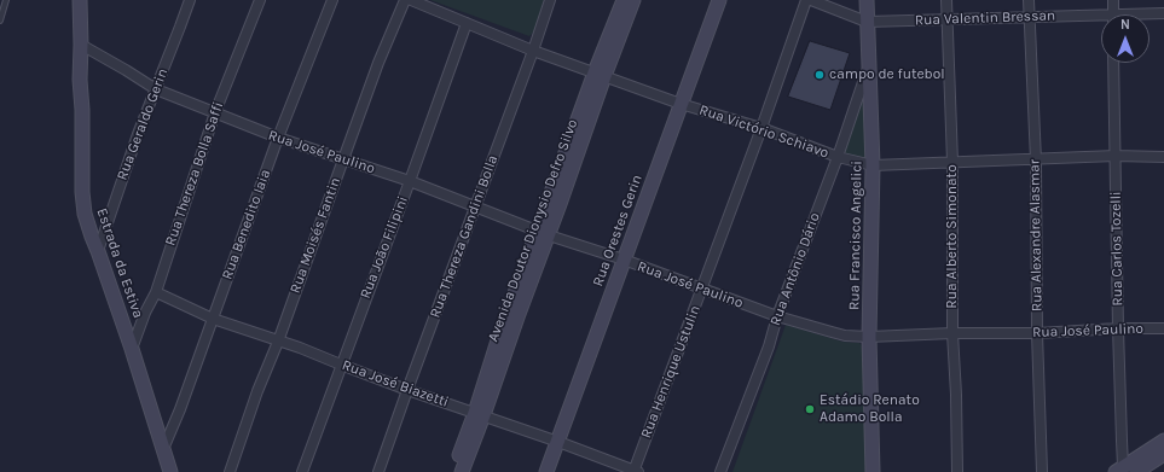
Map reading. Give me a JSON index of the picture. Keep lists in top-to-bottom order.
{
  "streets": {
    "street": [
      "Rua Valentin Bressan",
      "Rua Geraldo Gerin",
      "Rua Victório Schiavo",
      "Rua José Paulino",
      "Rua Thereza Bolla Saffi",
      "Rua Benedito Iaia",
      "Avenida Doutor Dionysio Defro Silvo",
      "Rua Orestes Gerin",
      "Rua Moisés Fantin",
      "Rua Francisco Angelici",
      "Rua Alexandre Alasmar",
      "Rua Thereza Gandini Bolla",
      "Rua Alberto Simonato",
      "Rua João Filipini",
      "Rua Carlos Tozelli",
      "Estrada da Estiva",
      "Rua Antônio Dário",
      "Rua Henrique Ustulin",
      "Rua José Biazetti"
    ]
  },
  "crossings": [
    ["Rua Valentin Bressan", "Rua Francisco Angelici"],
    ["Rua Valentin Bressan", "Rua Alexandre Alasmar"],
    ["Rua Valentin Bressan", "Rua Alberto Simonato"],
    ["Rua Geraldo Gerin", "Rua José Paulino"],
    ["Rua Geraldo Gerin", "Estrada da Estiva"],
    ["Rua Victório Schiavo", "Avenida Doutor Dionysio Defro Silvo"],
    ["Rua Victório Schiavo", "Rua Orestes Gerin"],
    ["Rua Victório Schiavo", "Rua Francisco Angelici"],
    ["Rua Victório Schiavo", "Rua Alexandre Alasmar"],
    ["Rua Victório Schiavo", "Rua Thereza Gandini Bolla"],
    ["Rua Victório Schiavo", "Rua Alberto Simonato"],
    ["Rua Victório Schiavo", "Rua João Filipini"],
    ["Rua Victório Schiavo", "Rua Carlos Tozelli"],
    ["Rua Victório Schiavo", "Rua Antônio Dário"],
    ["Rua Victório Schiavo", "Rua Henrique Ustulin"],
    ["Rua José Paulino", "Rua Thereza Bolla Saffi"],
    ["Rua José Paulino", "Rua Benedito Iaia"],
    ["Rua José Paulino", "Avenida Doutor Dionysio Defro Silvo"],
    ["Rua José Paulino", "Rua Orestes Gerin"],
    ["Rua José Paulino", "Rua Moisés Fantin"],
    ["Rua José Paulino", "Rua Francisco Angelici"],
    ["Rua José Paulino", "Rua Alexandre Alasmar"],
    ["Rua José Paulino", "Rua Thereza Gandini Bolla"],
    ["Rua José Paulino", "Rua Alberto Simonato"],
    ["Rua José Paulino", "Rua João Filipini"],
    ["Rua José Paulino", "Rua Carlos Tozelli"],
    ["Rua José Paulino", "Estrada da Estiva"],
    ["Rua José Paulino", "Rua Antônio Dário"],
    ["Rua José Paulino", "Rua Henrique Ustulin"],
    ["Rua Thereza Bolla Saffi", "Estrada da Estiva"],
    ["Rua Thereza Bolla Saffi", "Rua José Biazetti"],
    ["Rua Benedito Iaia", "Estrada da Estiva"],
    ["Rua Benedito Iaia", "Rua José Biazetti"],
    ["Avenida Doutor Dionysio Defro Silvo", "Rua José Biazetti"],
    ["Rua Orestes Gerin", "Rua José Biazetti"],
    ["Rua Moisés Fantin", "Rua José Biazetti"],
    ["Rua Francisco Angelici", "Rua Antônio Dário"],
    ["Rua Thereza Gandini Bolla", "Rua José Biazetti"],
    ["Rua João Filipini", "Rua José Biazetti"],
    ["Rua Henrique Ustulin", "Rua José Biazetti"]
  ],
  "places": ["campo de futebol", "Estádio Renato Adamo Bolla"],
  "north": "top"
}
